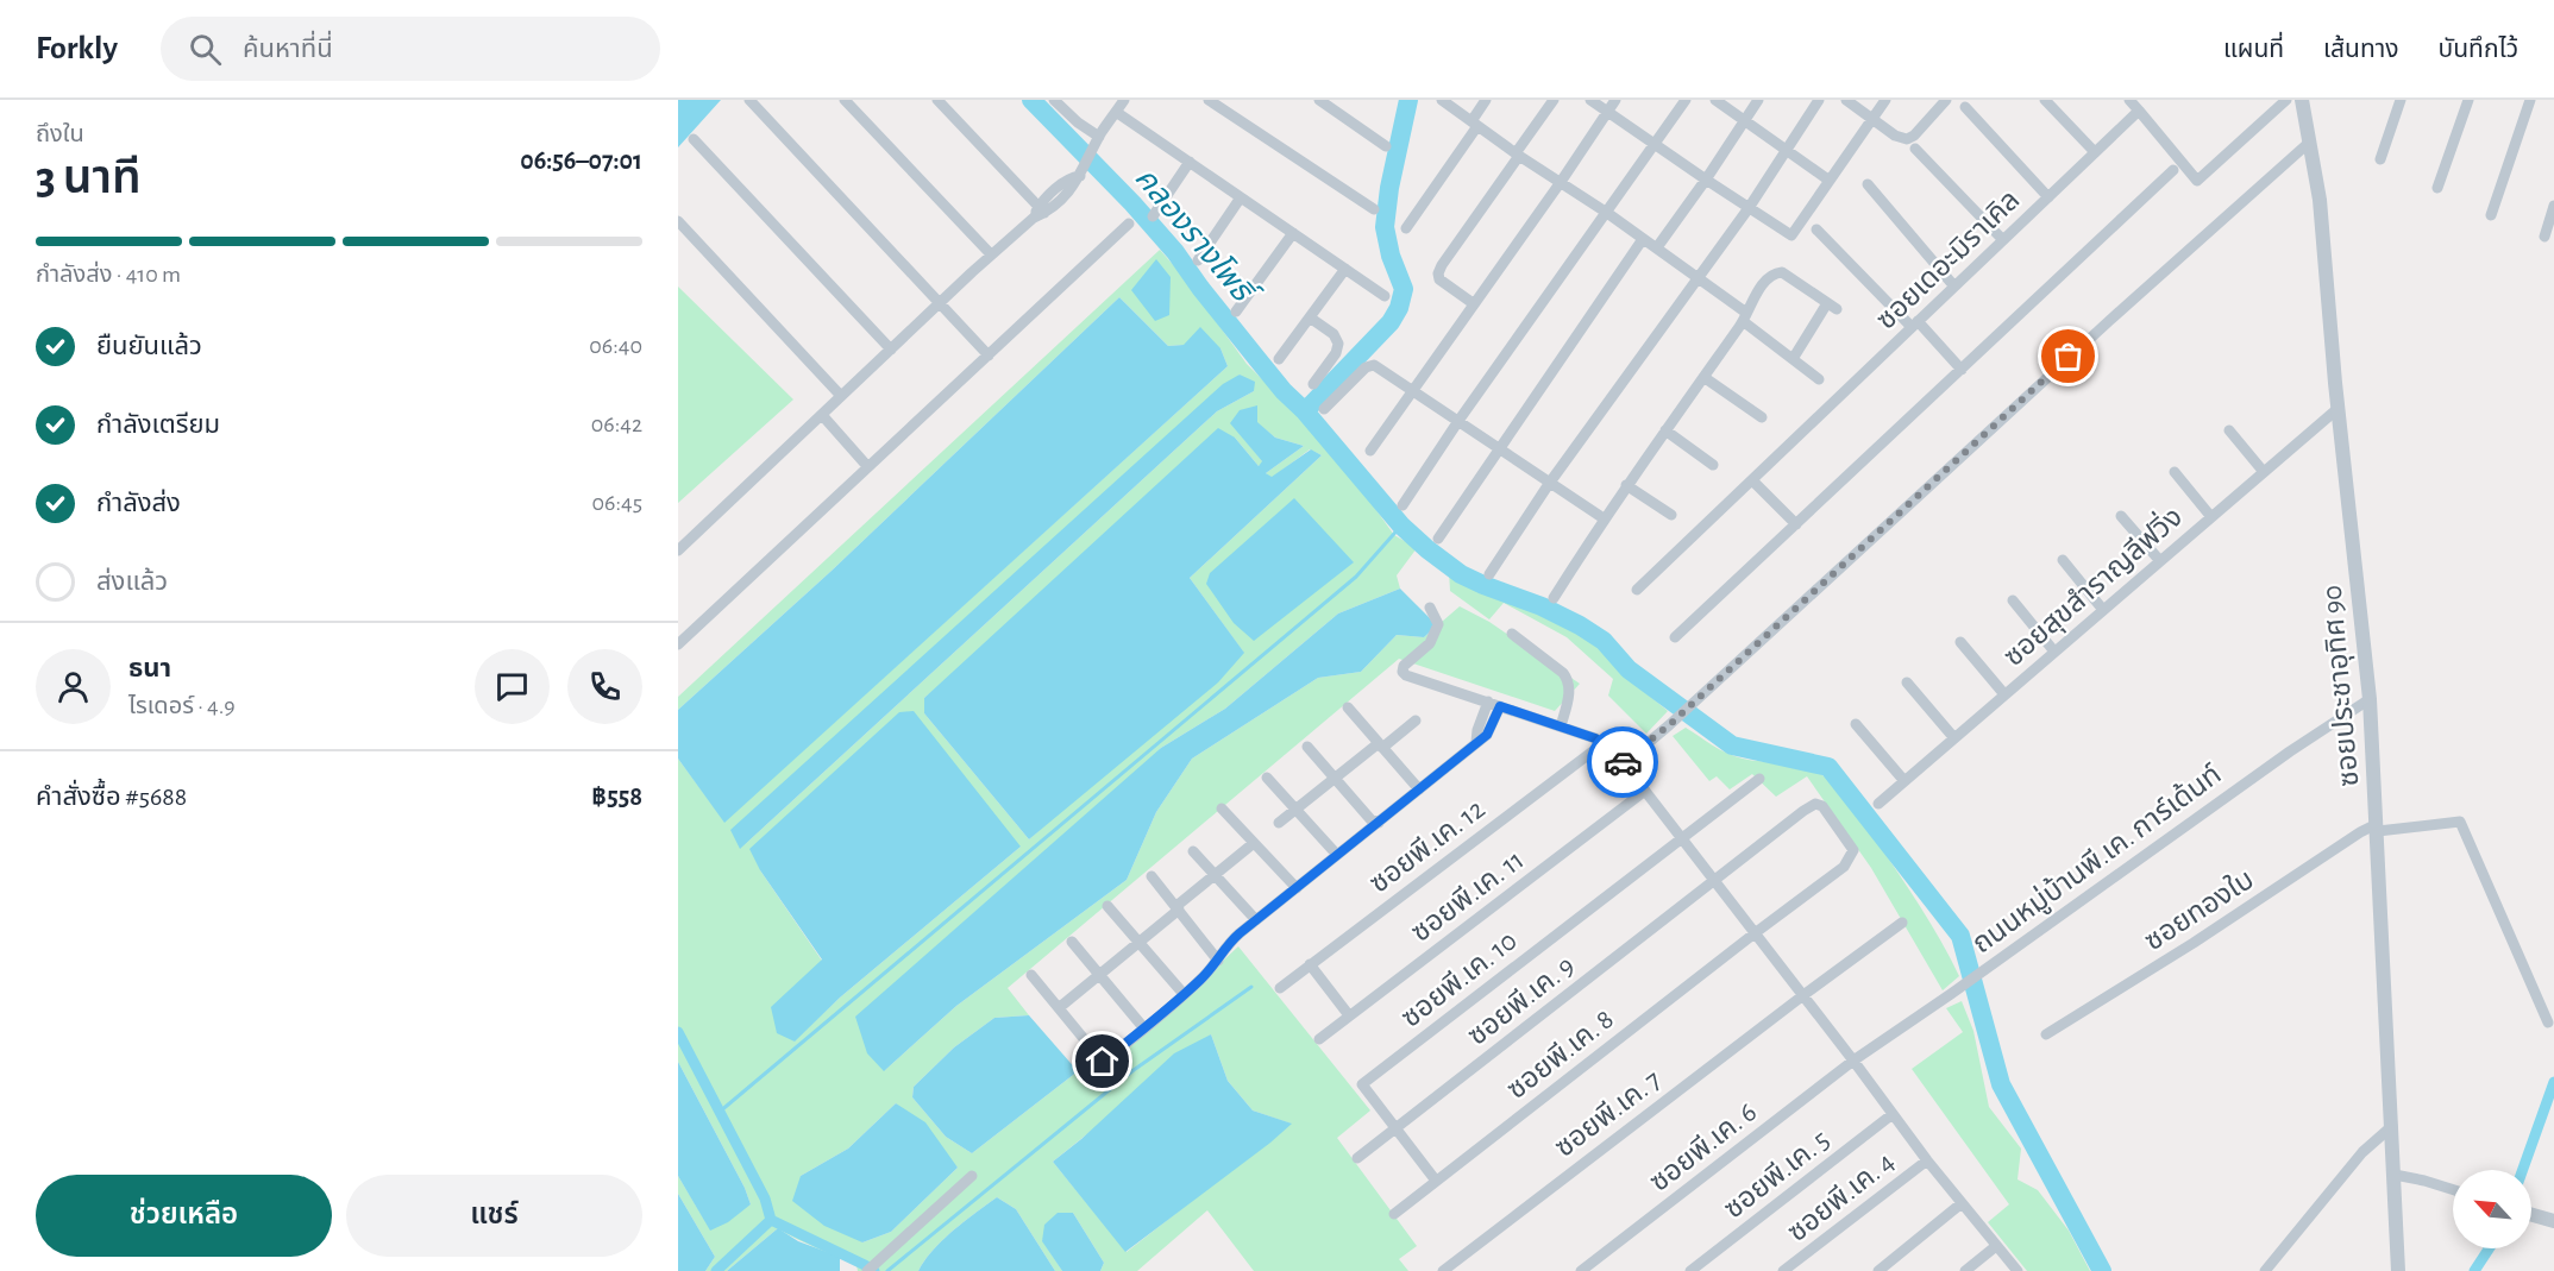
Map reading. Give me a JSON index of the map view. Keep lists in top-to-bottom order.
{
  "streets": {
    "street": [
      "ซอยเดอะมิราเคิล",
      "ซอยสุขสำราญลีฟวิ่ง",
      "ซอยประชาอุทิศ 90",
      "ซอยพี.เค. 12",
      "ถนนหมู่บ้านพี.เค. การ์เด้นท์",
      "ซอยพี.เค. 11",
      "ซอยทองใบ",
      "ซอยพี.เค. 10",
      "ซอยพี.เค. 9",
      "ซอยพี.เค. 8",
      "ซอยพี.เค. 7",
      "ซอยพี.เค. 6",
      "ซอยพี.เค. 5",
      "ซอยพี.เค. 4"
    ]
  },
  "crossings": [
    ["ซอยสุขสำราญลีฟวิ่ง", "ซอยประชาอุทิศ 90"],
    ["ซอยประชาอุทิศ 90", "ถนนหมู่บ้านพี.เค. การ์เด้นท์"],
    ["ซอยประชาอุทิศ 90", "ซอยทองใบ"],
    ["ถนนหมู่บ้านพี.เค. การ์เด้นท์", "ซอยพี.เค. 6"],
    ["ซอยพี.เค. 10", "ซอยพี.เค. 9"],
    ["ซอยพี.เค. 10", "ซอยพี.เค. 8"],
    ["ซอยพี.เค. 9", "ซอยพี.เค. 8"]
  ],
  "water": ["คลองรางโพธิ์"],
  "north": "top left",
  "page": {
    "header": "Forkly",
    "search": "ค้นหาที่นี่",
    "nav": ["แผนที่", "เส้นทาง", "บันทึกไว้"],
    "heading": ["3 นาที", "ถึงใน", "06:56–07:01"],
    "panel": [
      "ธนา",
      "ไรเดอร์ · 4.9",
      "คำสั่งซื้อ #5688",
      "฿558"
    ],
    "bar": "กำลังส่ง · 410 m",
    "list": [
      ["ยืนยันแล้ว", "06:40"],
      ["กำลังเตรียม", "06:42"],
      ["กำลังส่ง", "06:45"],
      "ส่งแล้ว"
    ],
    "buttons": ["ช่วยเหลือ", "แชร์"]
  }
}
